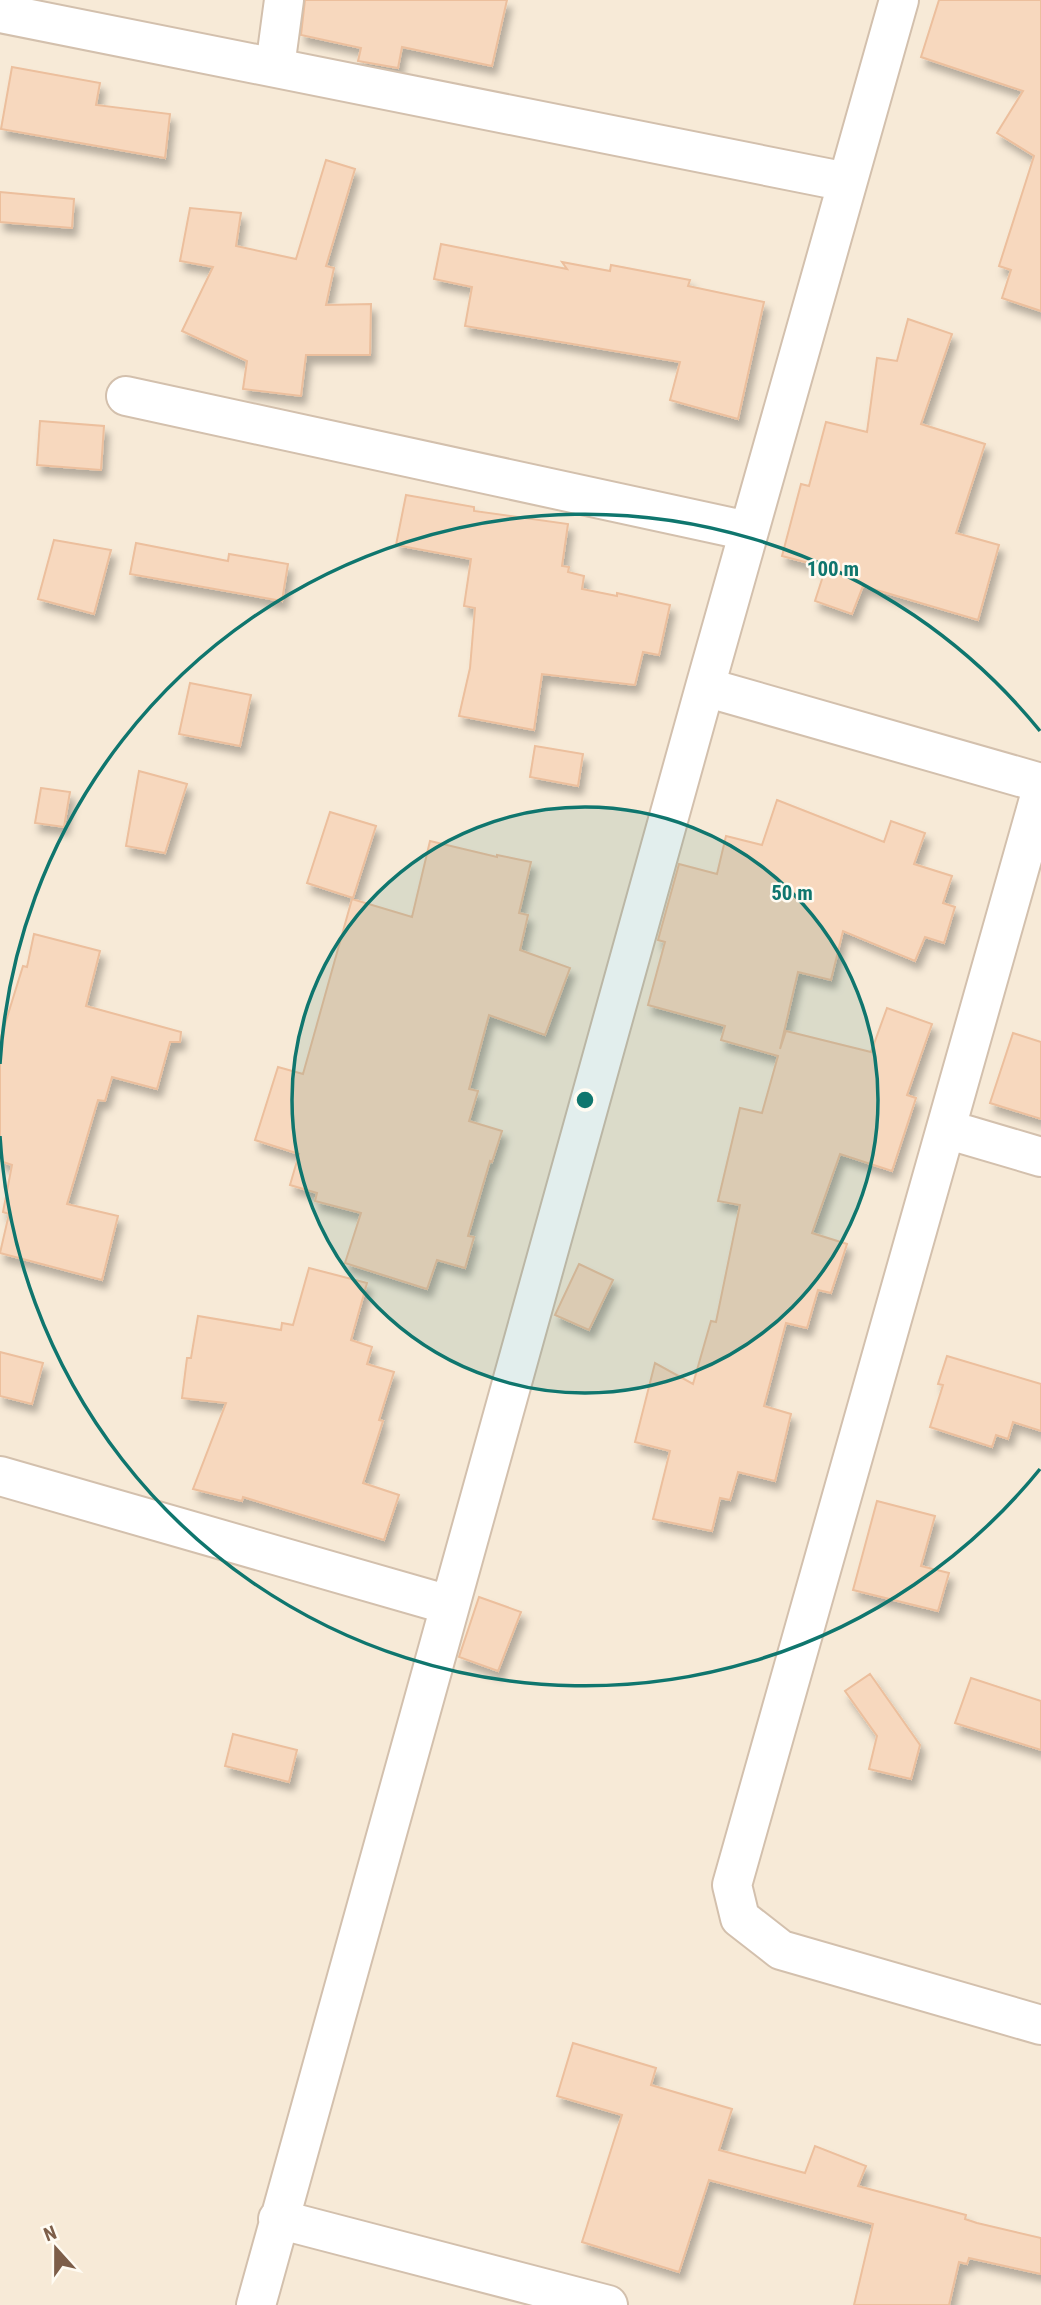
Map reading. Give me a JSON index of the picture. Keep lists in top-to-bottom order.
{
  "north": "top",
  "rings": ["100 m", "50 m"]
}
